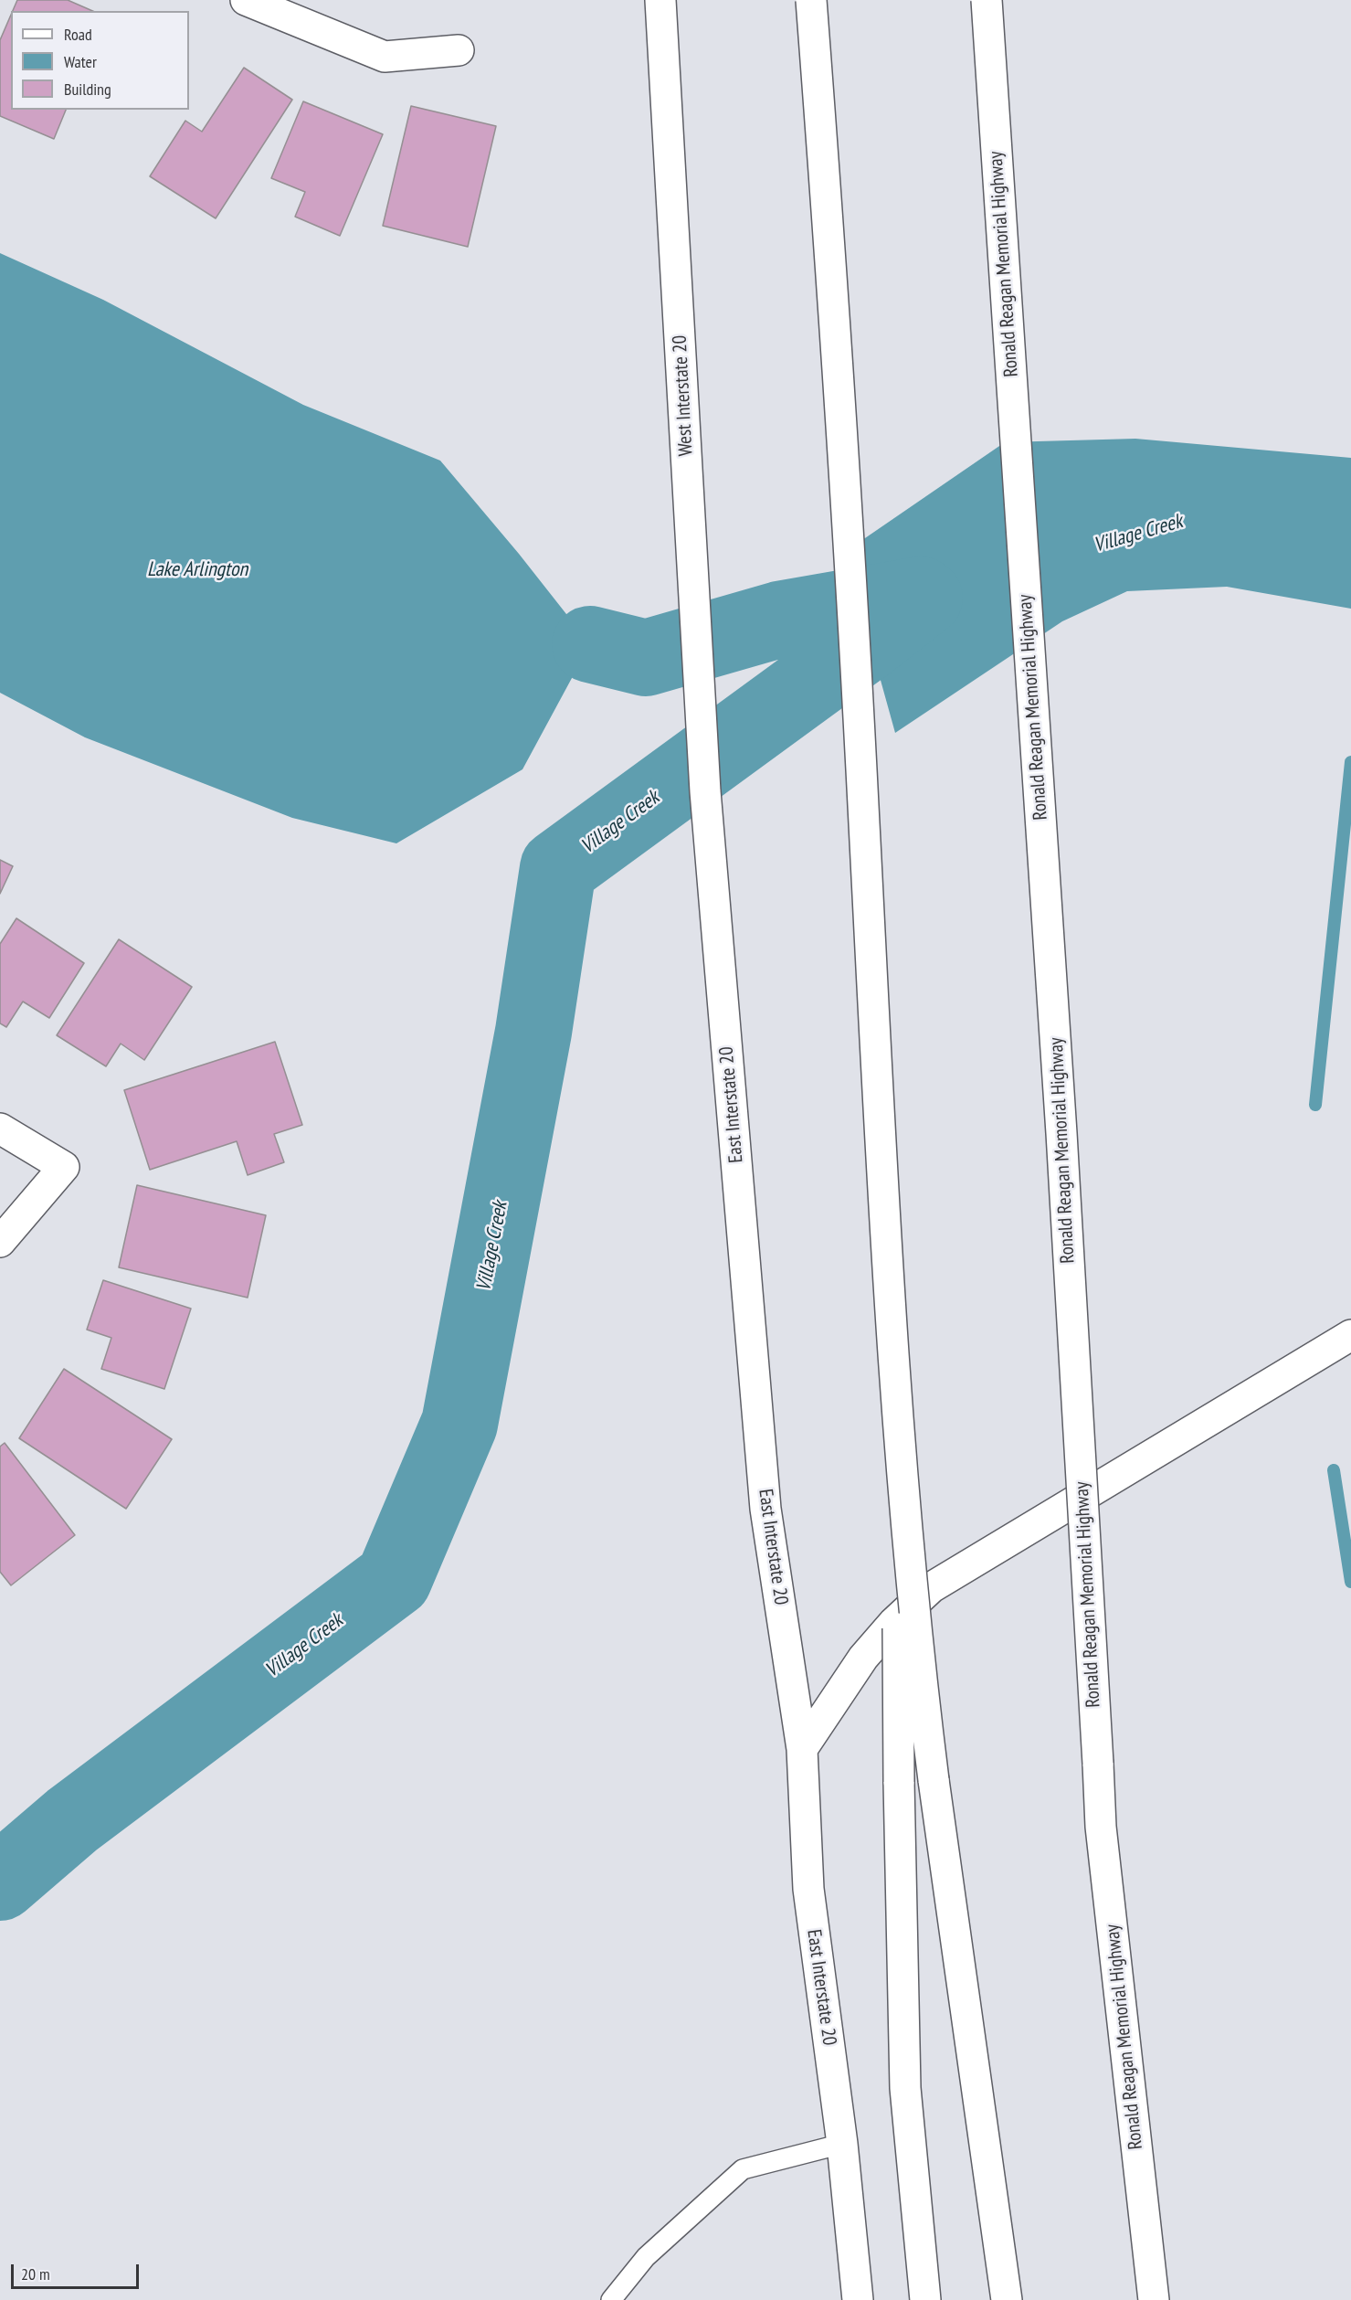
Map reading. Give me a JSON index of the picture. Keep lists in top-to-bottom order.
{
  "streets": {
    "main road": ["Ronald Reagan Memorial Highway", "West Interstate 20", "East Interstate 20"]
  },
  "crossings": [
    ["West Interstate 20", "East Interstate 20"]
  ],
  "water": ["Village Creek", "Lake Arlington"],
  "legend": ["Road", "Water", "Building"],
  "scale_bar": "20 m"
}
